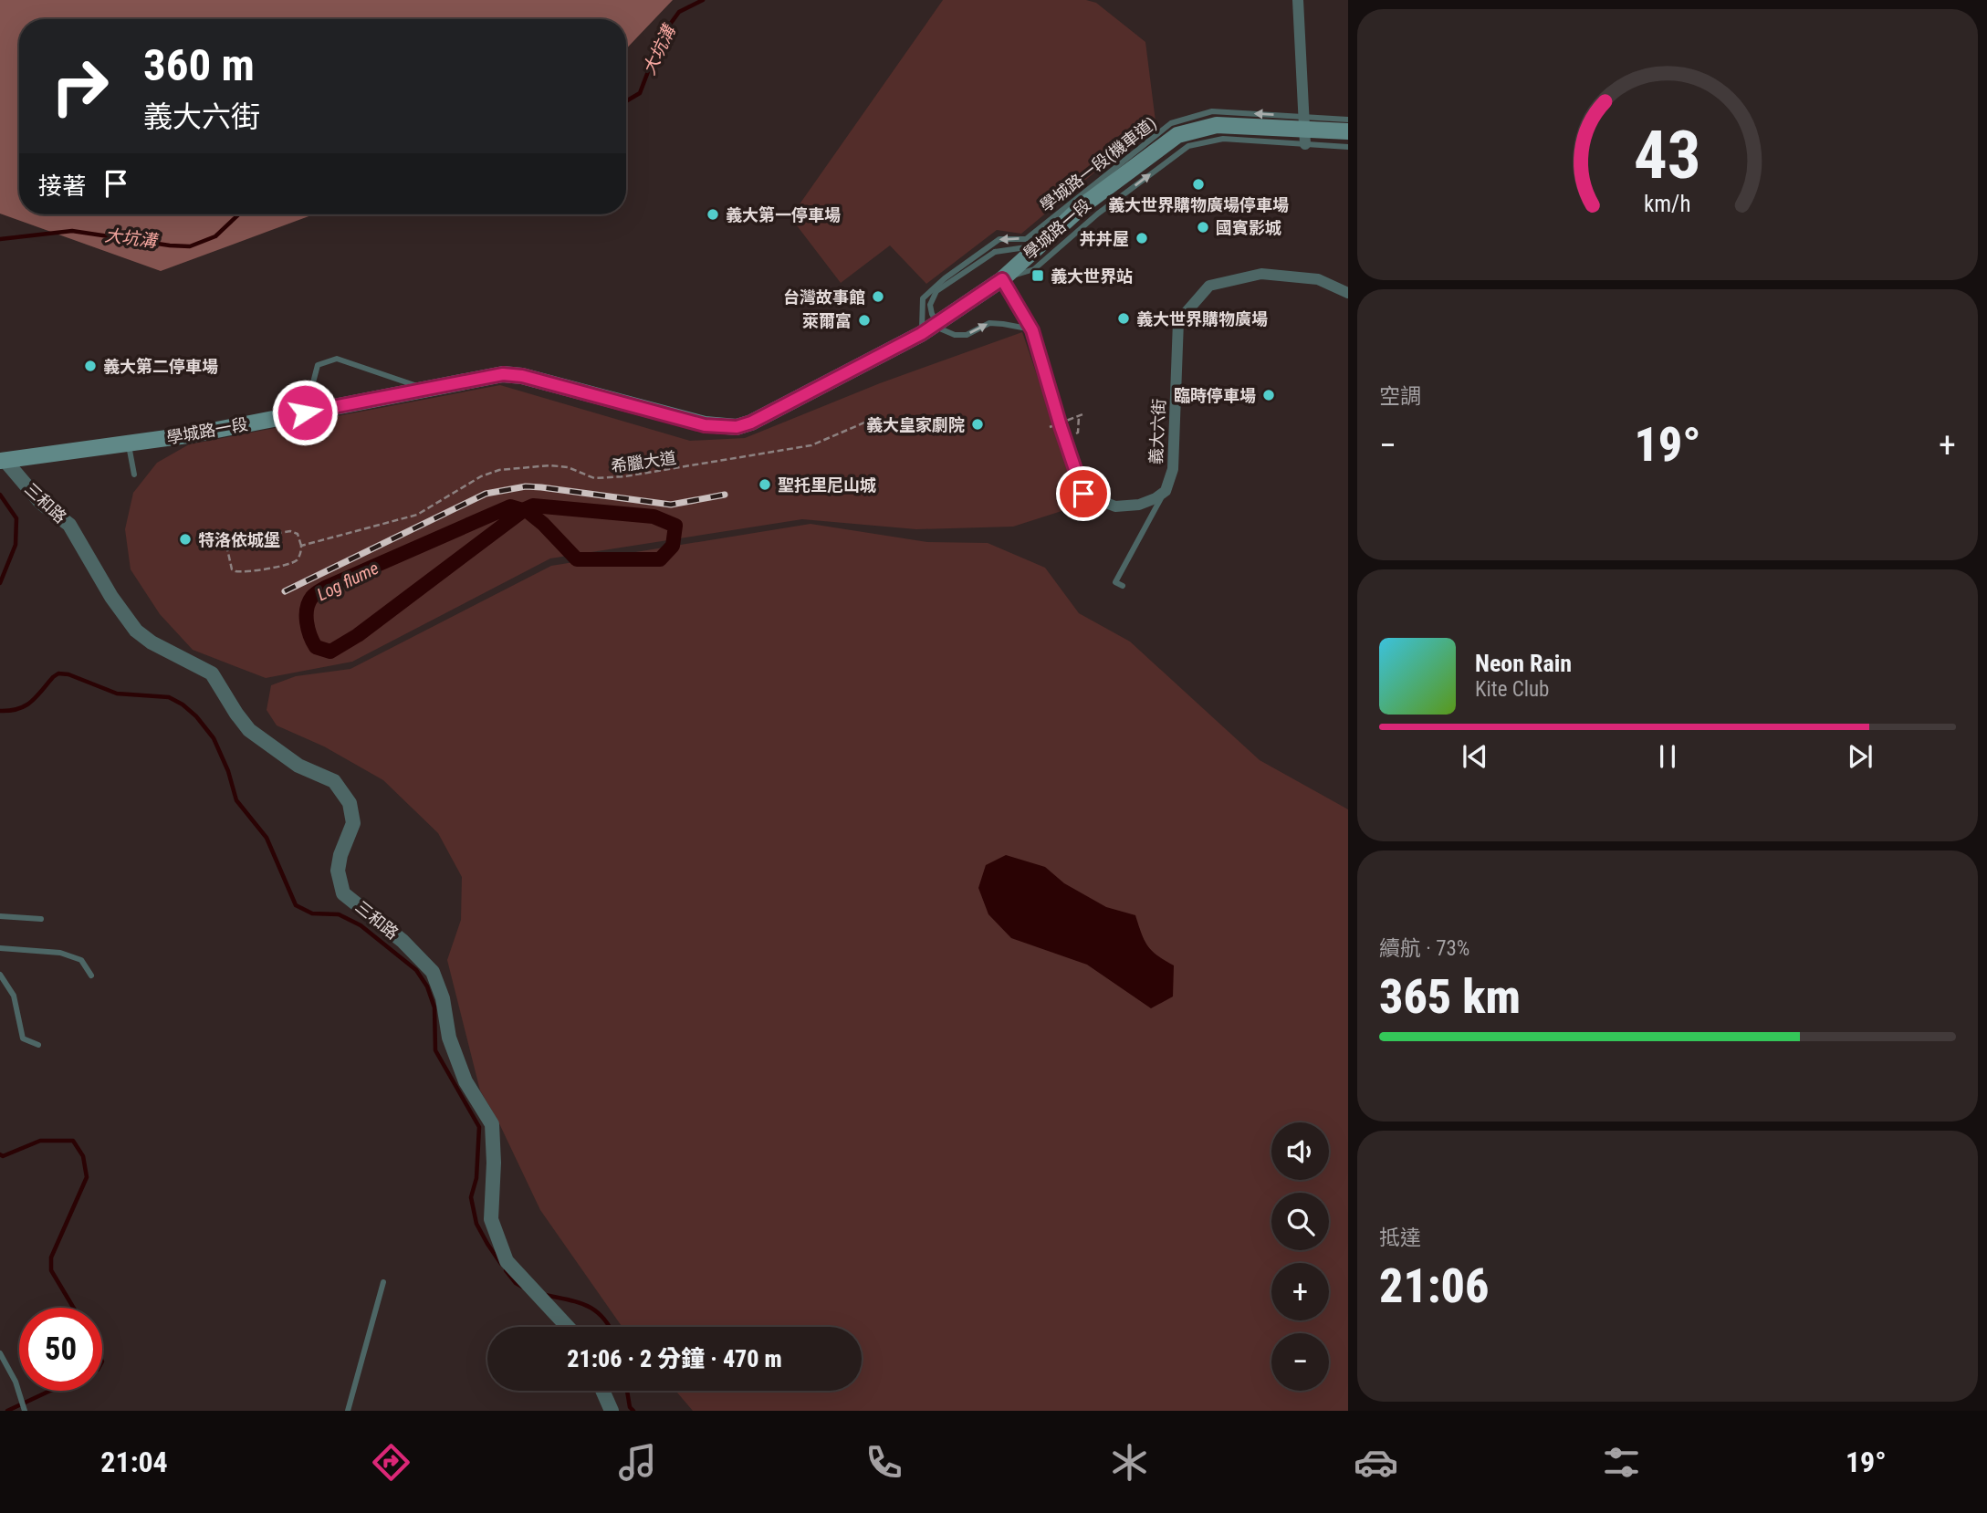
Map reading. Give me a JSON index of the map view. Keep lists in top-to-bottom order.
{
  "streets": {
    "main road": ["學城路一段"],
    "street": ["義大六街", "三和路"],
    "lane": ["學城路一段(機車道)"],
    "path": ["希臘大道"]
  },
  "crossings": [
    ["學城路一段(機車道)", "學城路一段"],
    ["學城路一段", "三和路"]
  ],
  "water": ["大坑溝", "Log flume"],
  "places": {
    "other": [
      "義大世界購物廣場停車場",
      "義大第一停車場",
      "國賓影城",
      "丼丼屋",
      "台灣故事館",
      "義大世界購物廣場",
      "萊爾富",
      "義大第二停車場",
      "臨時停車場",
      "義大皇家劇院",
      "聖托里尼山城",
      "特洛依城堡"
    ],
    "transit": ["義大世界站"]
  },
  "page": {
    "turn": ["360 m", "義大六街"],
    "then": "接著",
    "tile": [
      "空調",
      ["續航 · 73%", "365 km"],
      ["抵達", "21:06"]
    ],
    "heat": ["−", "19°", "+"],
    "song": ["Neon Rain", "Kite Club"],
    "map_buttons": ["+", "−"],
    "limit": "50",
    "trip": "21:06 · 2 分鐘 · 470 m",
    "tabs": ["21:04", "19°"],
    "gauge": ["43", "km/h"]
  }
}
